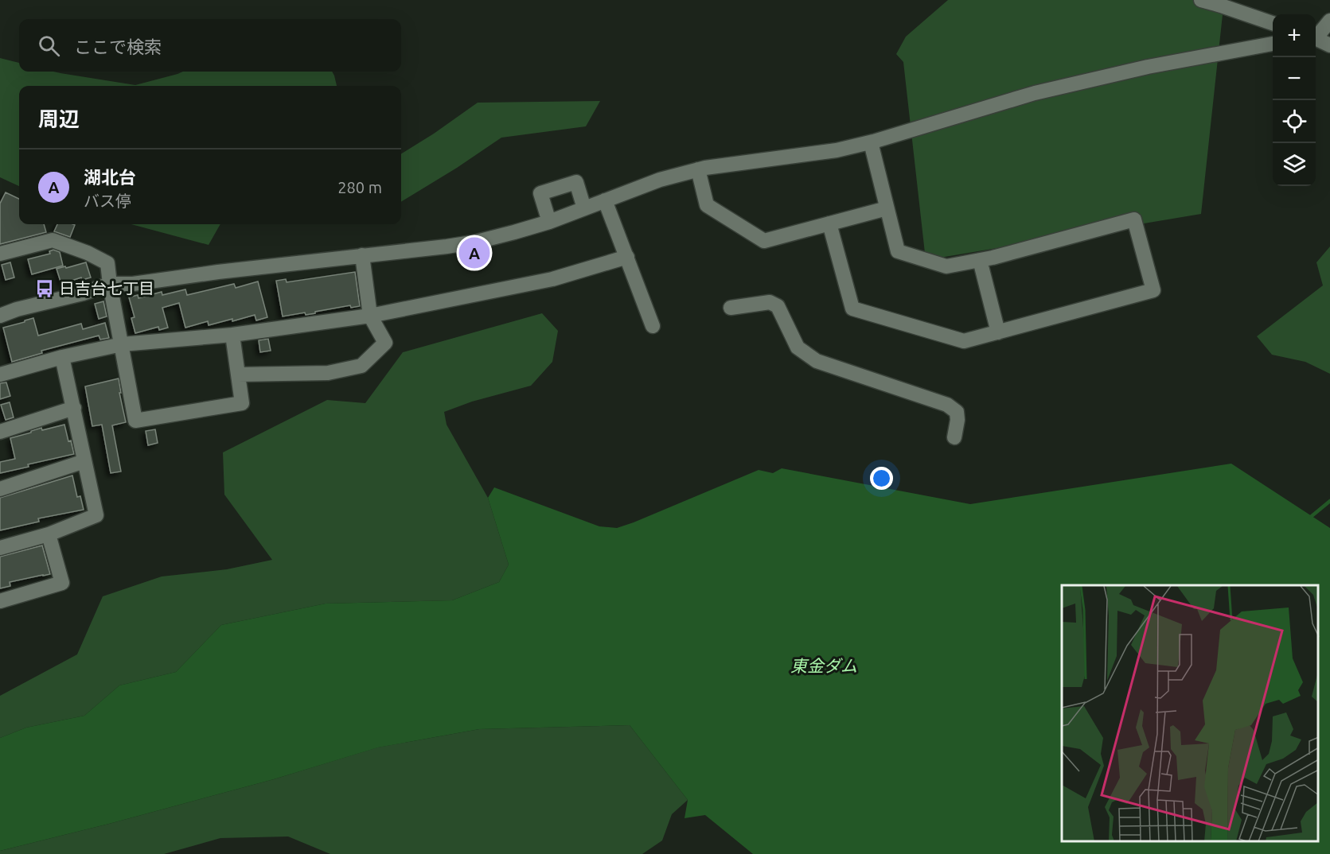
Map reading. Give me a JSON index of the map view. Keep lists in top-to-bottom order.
{
  "water": ["東金ダム"],
  "places": {
    "bus stop": ["日吉台七丁目"]
  },
  "page": {
    "map_buttons": ["+", "−"],
    "search": "ここで検索",
    "heading": "周辺",
    "list": [
      {
        "mark": "A",
        "name": "湖北台",
        "note": "バス停",
        "value": "280 m"
      }
    ],
    "pins": "A"
  }
}
